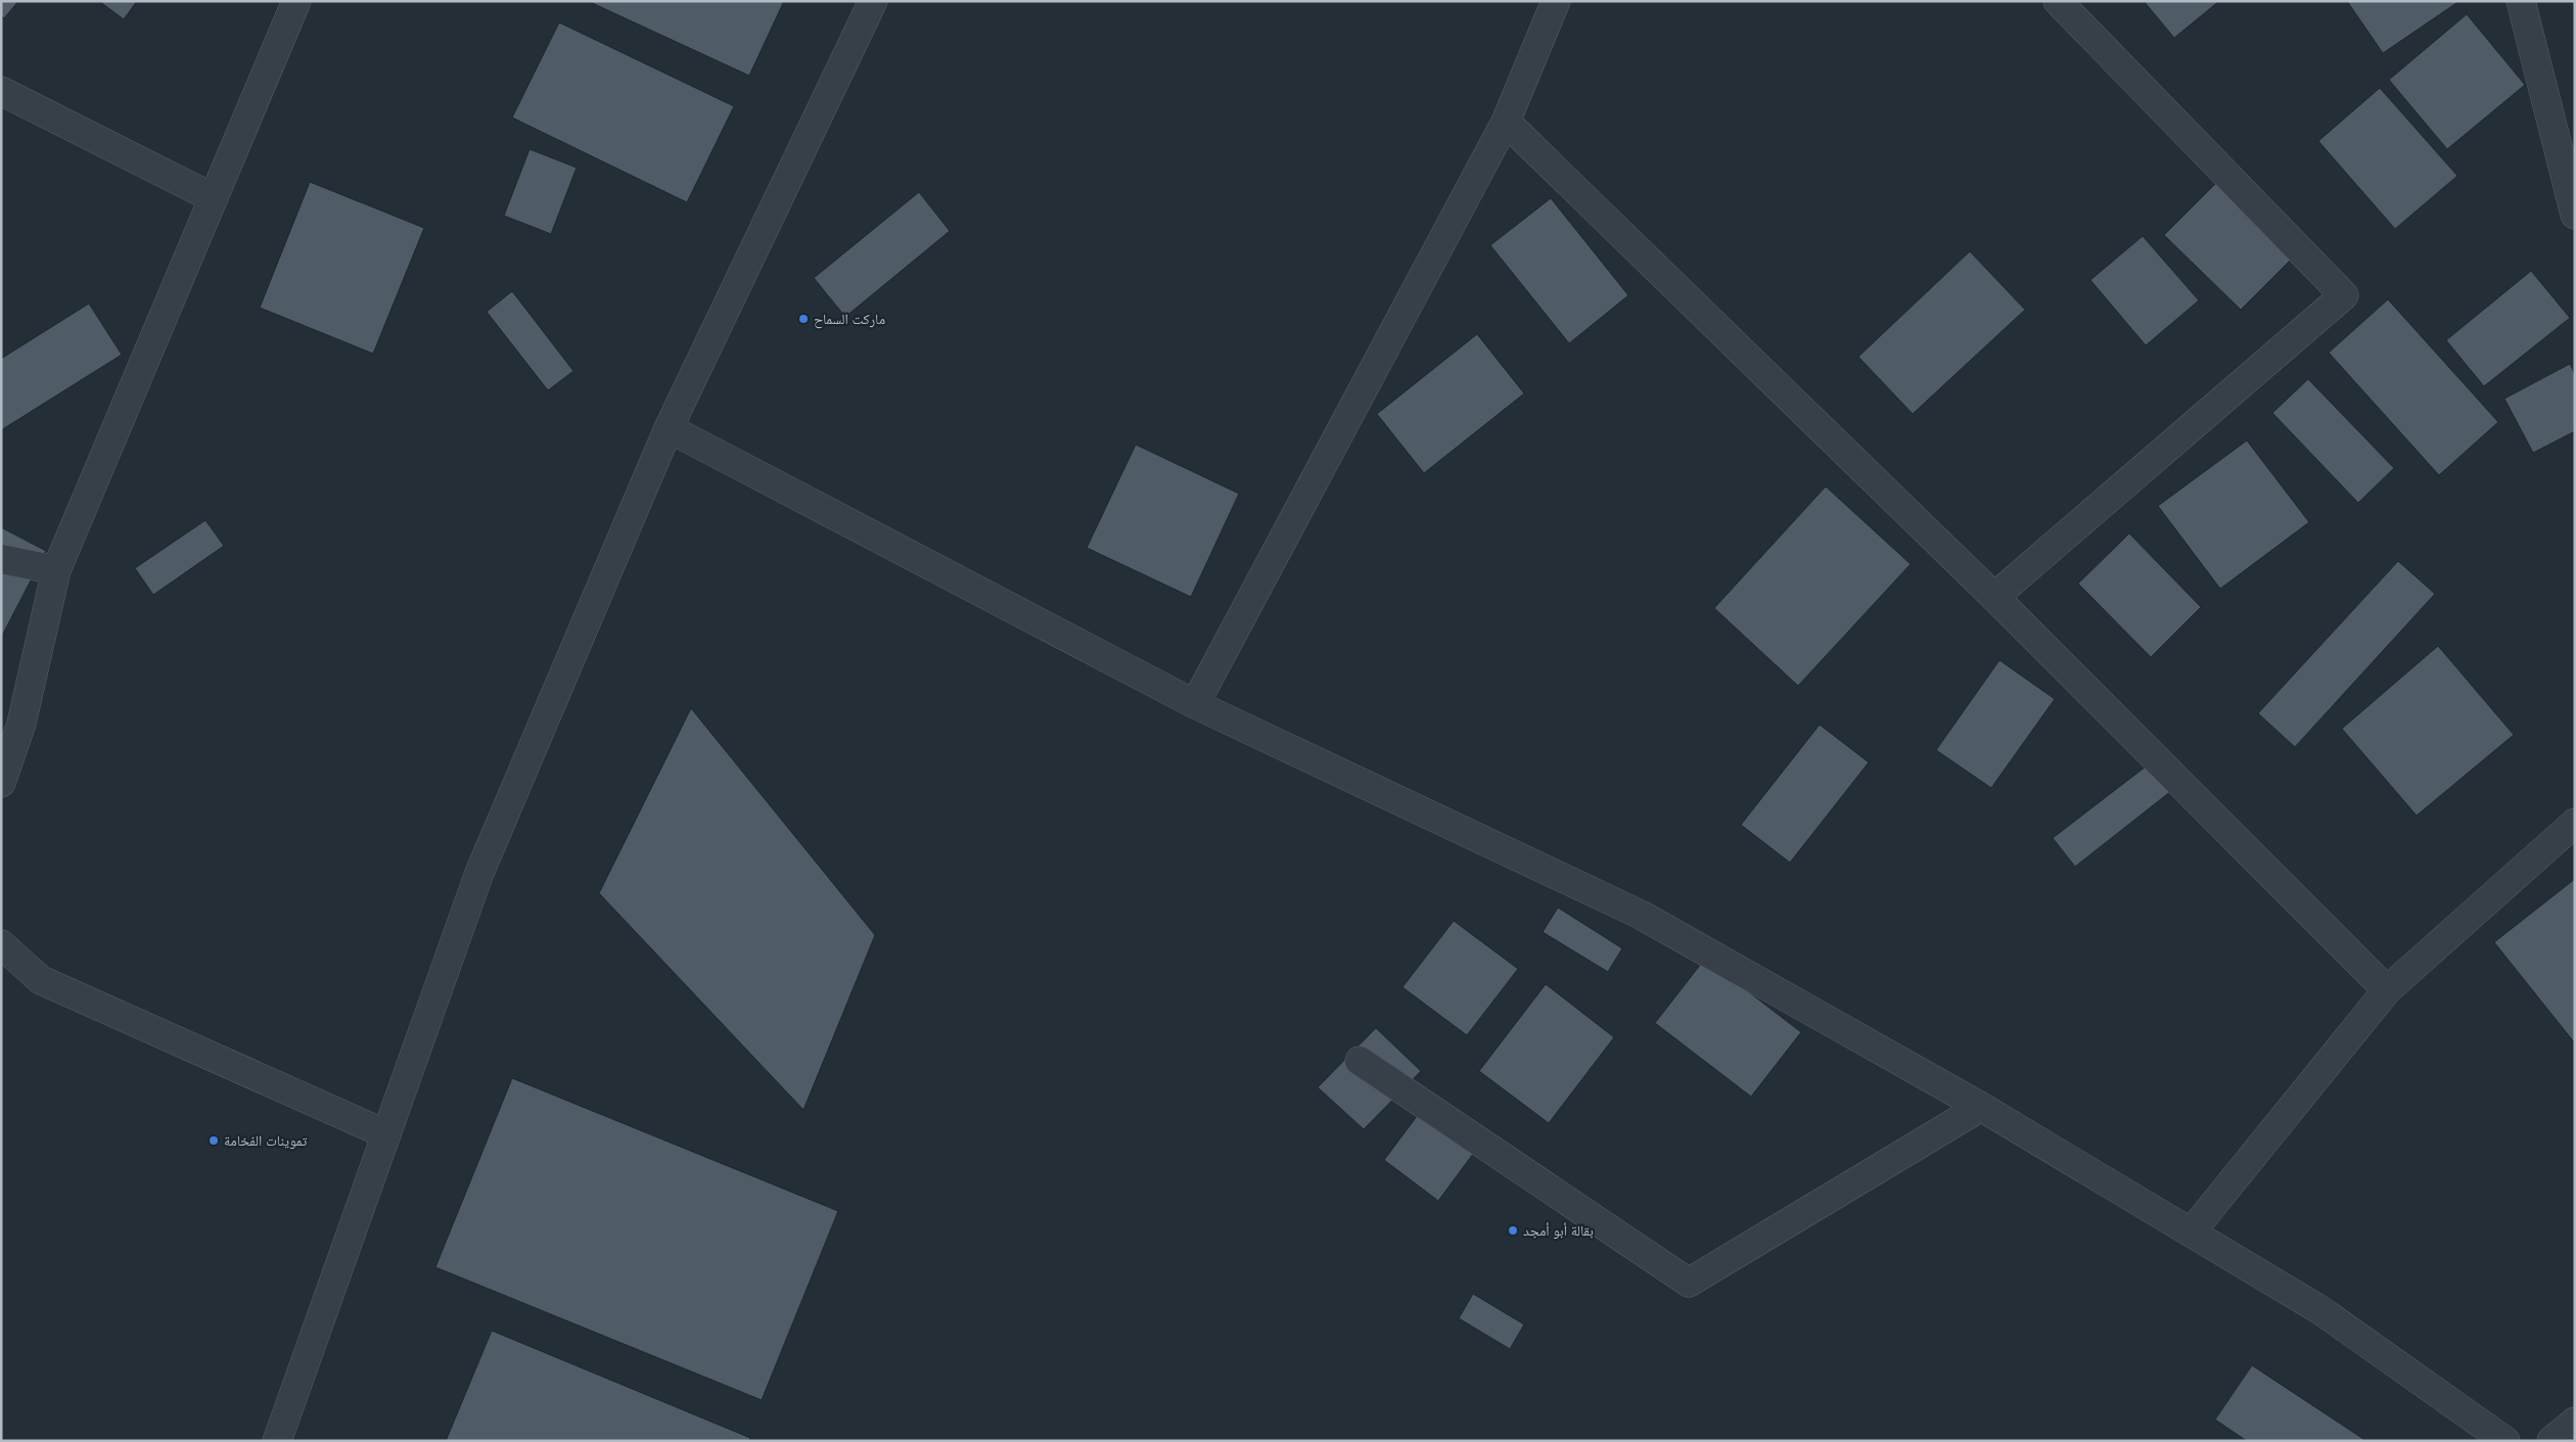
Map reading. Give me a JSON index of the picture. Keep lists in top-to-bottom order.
{
  "places": ["ماركت السماح", "تموينات الفخامة", "بقالة أبو أمجد"]
}
